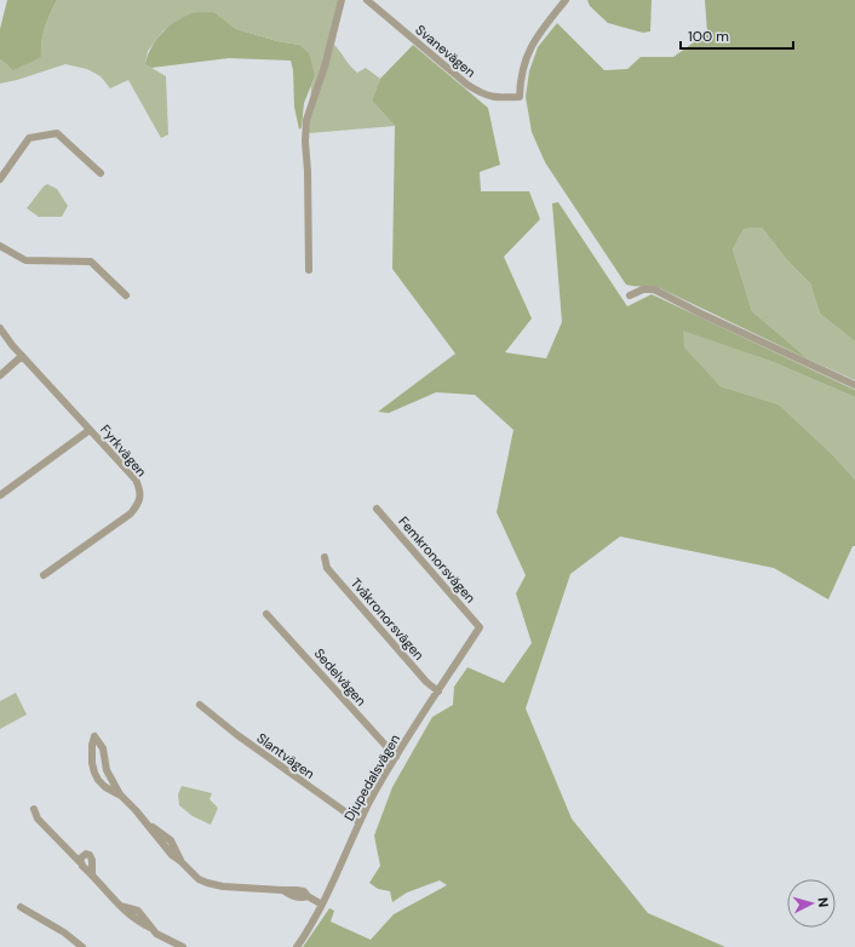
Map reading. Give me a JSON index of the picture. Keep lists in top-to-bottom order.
{
  "streets": {
    "street": [
      "Svanevägen",
      "Fyrkvägen",
      "Femkronorsvägen",
      "Tvåkronorsvägen",
      "Sedelvägen",
      "Slantvägen",
      "Djupedalsvägen"
    ]
  },
  "crossings": [
    ["Femkronorsvägen", "Djupedalsvägen"],
    ["Tvåkronorsvägen", "Djupedalsvägen"],
    ["Sedelvägen", "Djupedalsvägen"],
    ["Slantvägen", "Djupedalsvägen"]
  ],
  "scale_bar": "100 m",
  "north": "right"
}
